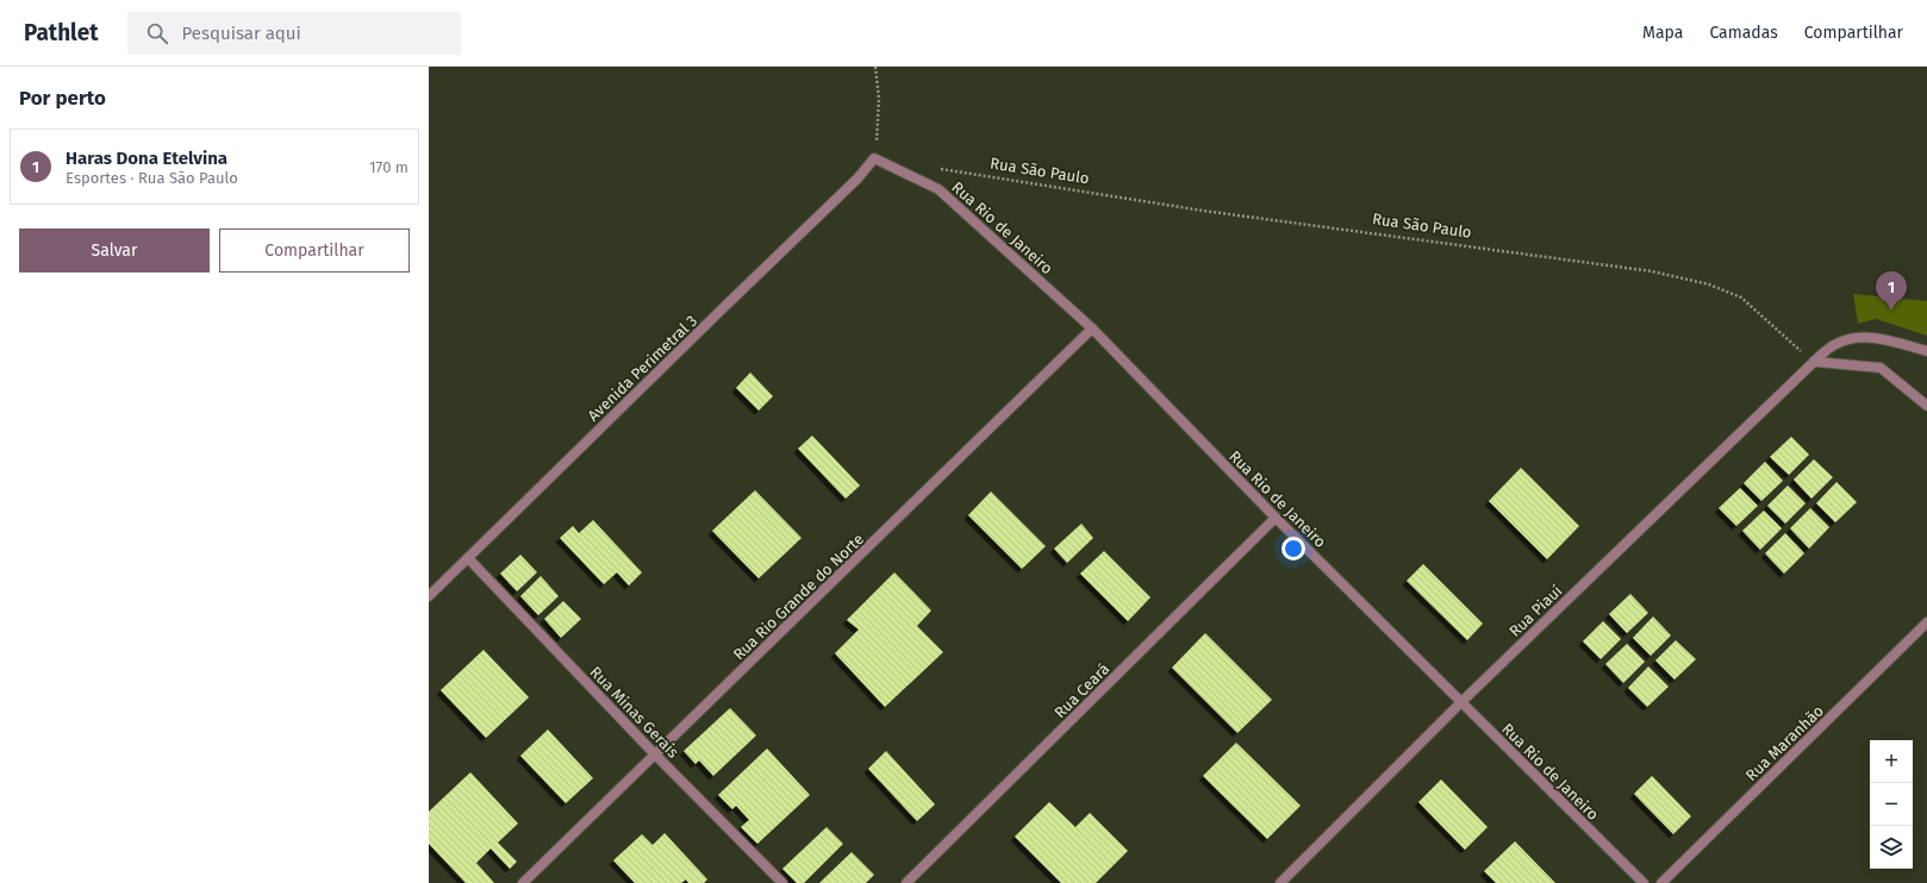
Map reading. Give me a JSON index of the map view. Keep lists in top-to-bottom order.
{
  "streets": {
    "street": [
      "Rua Rio de Janeiro",
      "Avenida Perimetral 3",
      "Rua Rio Grande do Norte",
      "Rua Piauí",
      "Rua Ceará",
      "Rua Minas Gerais",
      "Rua Maranhão"
    ],
    "path": ["Rua São Paulo"]
  },
  "crossings": [
    ["Rua São Paulo", "Rua Piauí"],
    ["Rua Rio de Janeiro", "Avenida Perimetral 3"],
    ["Rua Rio de Janeiro", "Rua Rio Grande do Norte"],
    ["Rua Rio de Janeiro", "Rua Piauí"],
    ["Rua Rio de Janeiro", "Rua Ceará"],
    ["Avenida Perimetral 3", "Rua Minas Gerais"],
    ["Rua Rio Grande do Norte", "Rua Minas Gerais"]
  ],
  "page": {
    "header": "Pathlet",
    "search": "Pesquisar aqui",
    "nav": ["Mapa", "Camadas", "Compartilhar"],
    "heading": "Por perto",
    "list": [
      {
        "mark": "1",
        "name": "Haras Dona Etelvina",
        "note": "Esportes · Rua São Paulo",
        "value": "170 m"
      }
    ],
    "buttons": ["Salvar", "Compartilhar"],
    "pins": "1",
    "map_buttons": ["+", "−"]
  }
}
